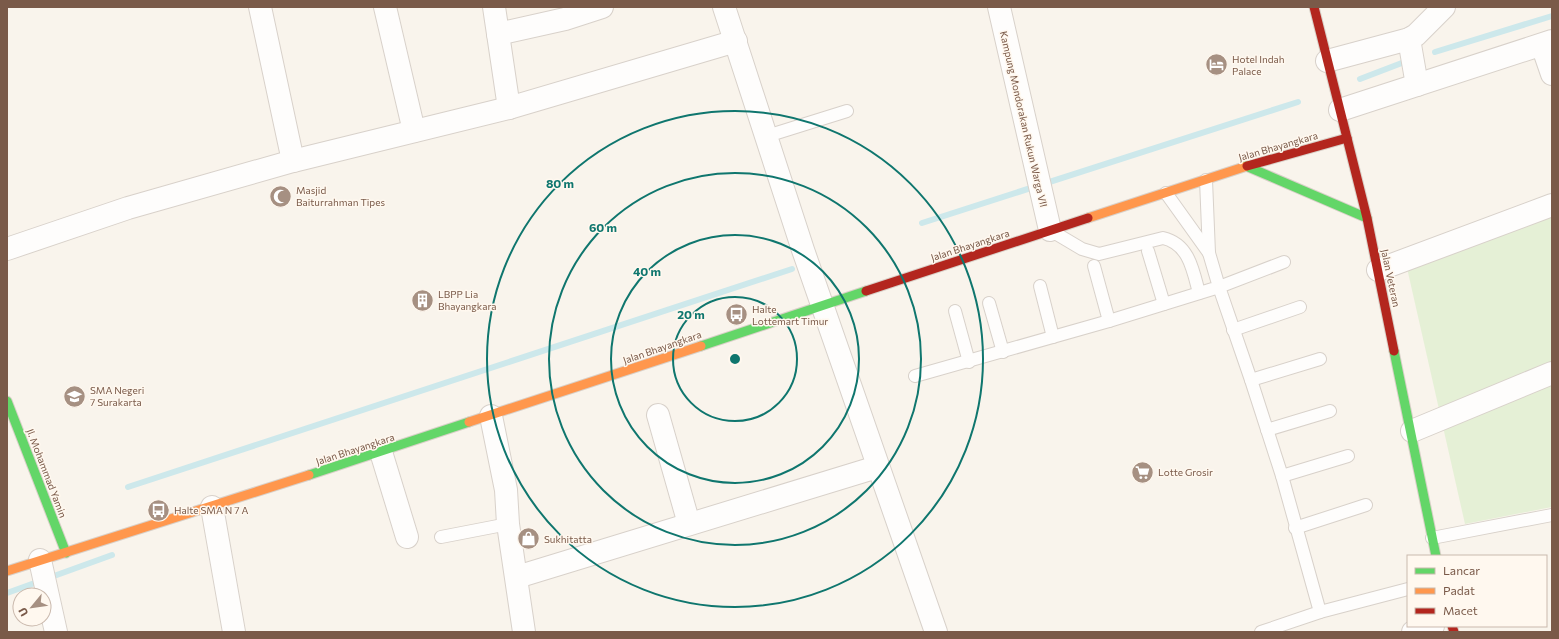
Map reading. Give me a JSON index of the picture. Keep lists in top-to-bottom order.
{
  "streets": {
    "main road": ["Jalan Bhayangkara", "Jalan Veteran", "Jl. Mohammad Yamin"],
    "street": ["Kampung Mondorakan Rukun Warga VII"]
  },
  "crossings": [
    ["Kampung Mondorakan Rukun Warga VII", "Jalan Bhayangkara"],
    ["Jalan Bhayangkara", "Jalan Veteran"],
    ["Jalan Bhayangkara", "Jl. Mohammad Yamin"]
  ],
  "places": {
    "hotel": ["Hotel Indah Palace"],
    "mosque": ["Masjid Baiturrahman Tipes"],
    "building": ["LBPP Lia Bhayangkara"],
    "bus stop": ["Halte Lottemart Timur", "Halte SMA N 7 A"],
    "school or university": ["SMA Negeri 7 Surakarta"],
    "supermarket": ["Lotte Grosir"],
    "shop": ["Sukhitatta"]
  },
  "legend": ["Lancar", "Padat", "Macet"],
  "north": "bottom left",
  "rings": [
    "80 m",
    "60 m",
    "40 m",
    "20 m"
  ]
}
